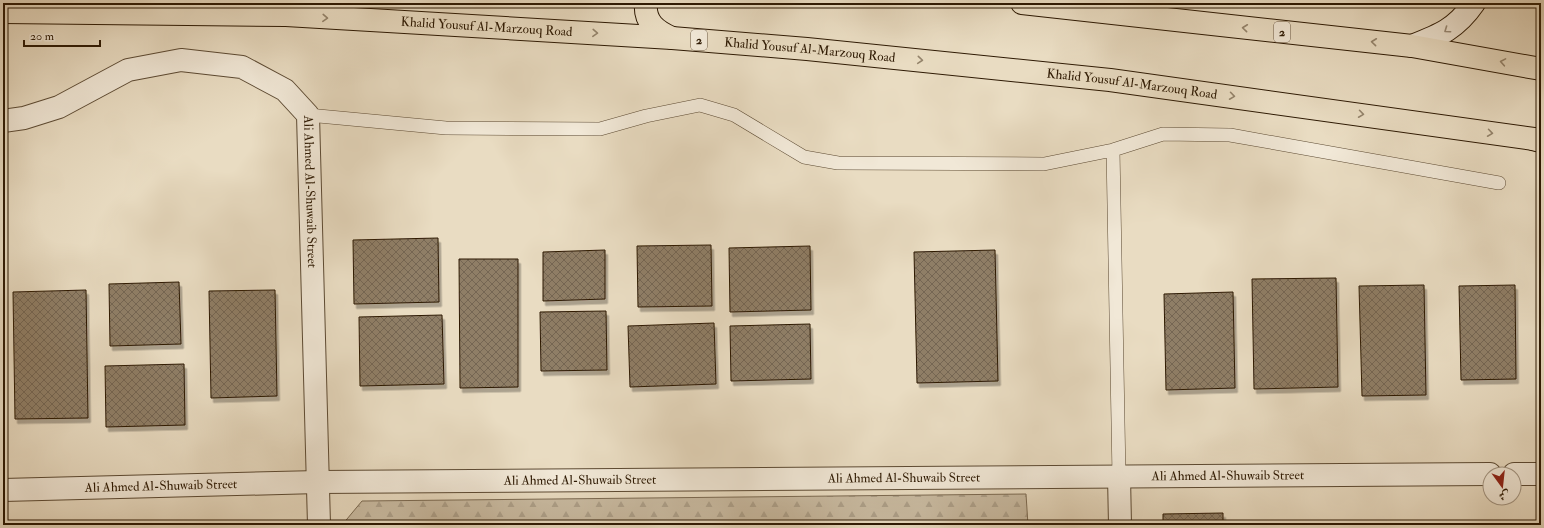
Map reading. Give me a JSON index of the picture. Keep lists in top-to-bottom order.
{
  "streets": {
    "main road": ["Khalid Yousuf Al-Marzouq Road", "2"],
    "street": ["Ali Ahmed Al-Shuwaib Street"]
  },
  "scale_bar": "20 m",
  "north": "bottom"
}
